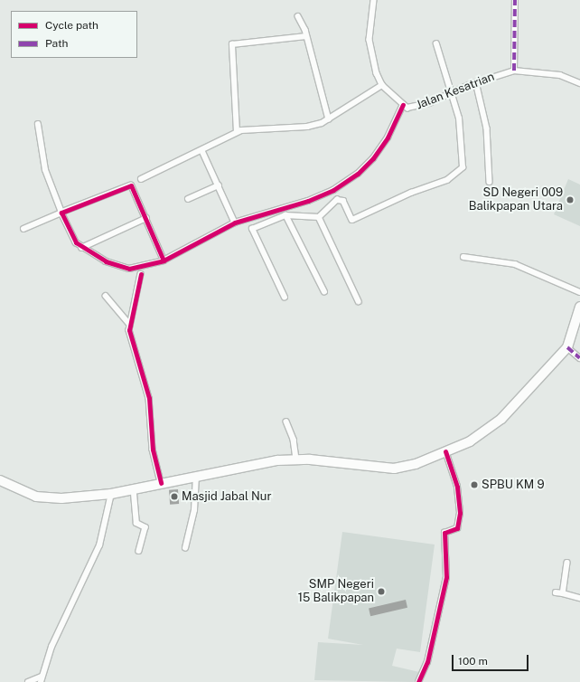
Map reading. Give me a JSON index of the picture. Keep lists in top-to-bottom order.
{
  "streets": {
    "street": ["Jalan Kesatrian"]
  },
  "places": [
    "SD Negeri 009 Balikpapan Utara",
    "SPBU KM 9",
    "Masjid Jabal Nur",
    "SMP Negeri 15 Balikpapan"
  ],
  "legend": ["Cycle path", "Path"],
  "scale_bar": "100 m"
}
